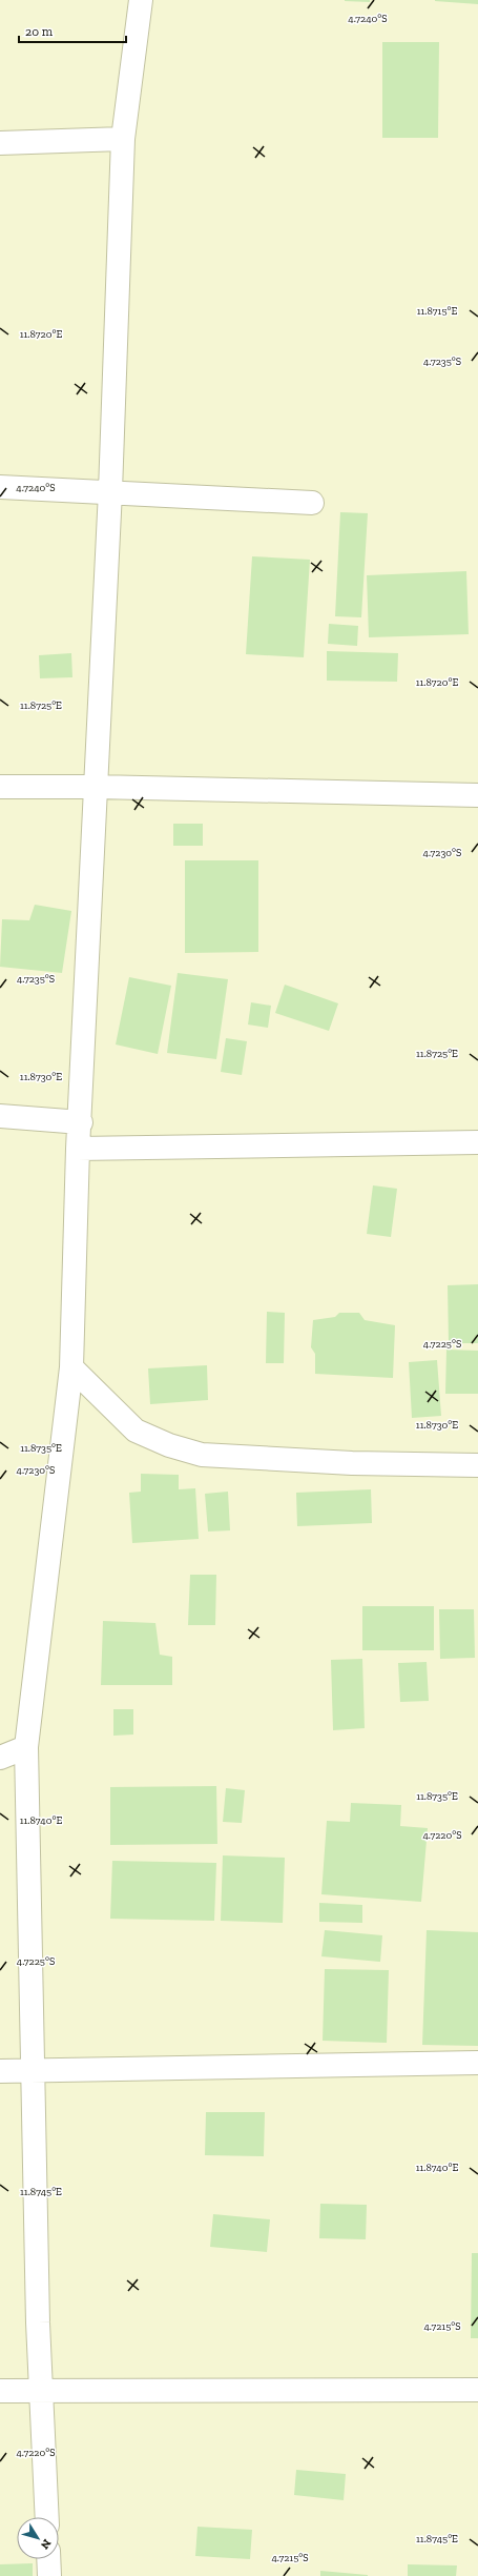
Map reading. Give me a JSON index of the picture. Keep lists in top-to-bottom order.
{
  "scale_bar": "20 m",
  "north": "bottom right",
  "coordinates": [
    "4.7240°S",
    "11.8715°E",
    "11.8720°E",
    "4.7235°S",
    "11.8725°E",
    "4.7230°S",
    "11.8730°E",
    "4.7225°S",
    "11.8735°E",
    "11.8740°E",
    "4.7220°S",
    "11.8745°E",
    "4.7215°S"
  ]
}
